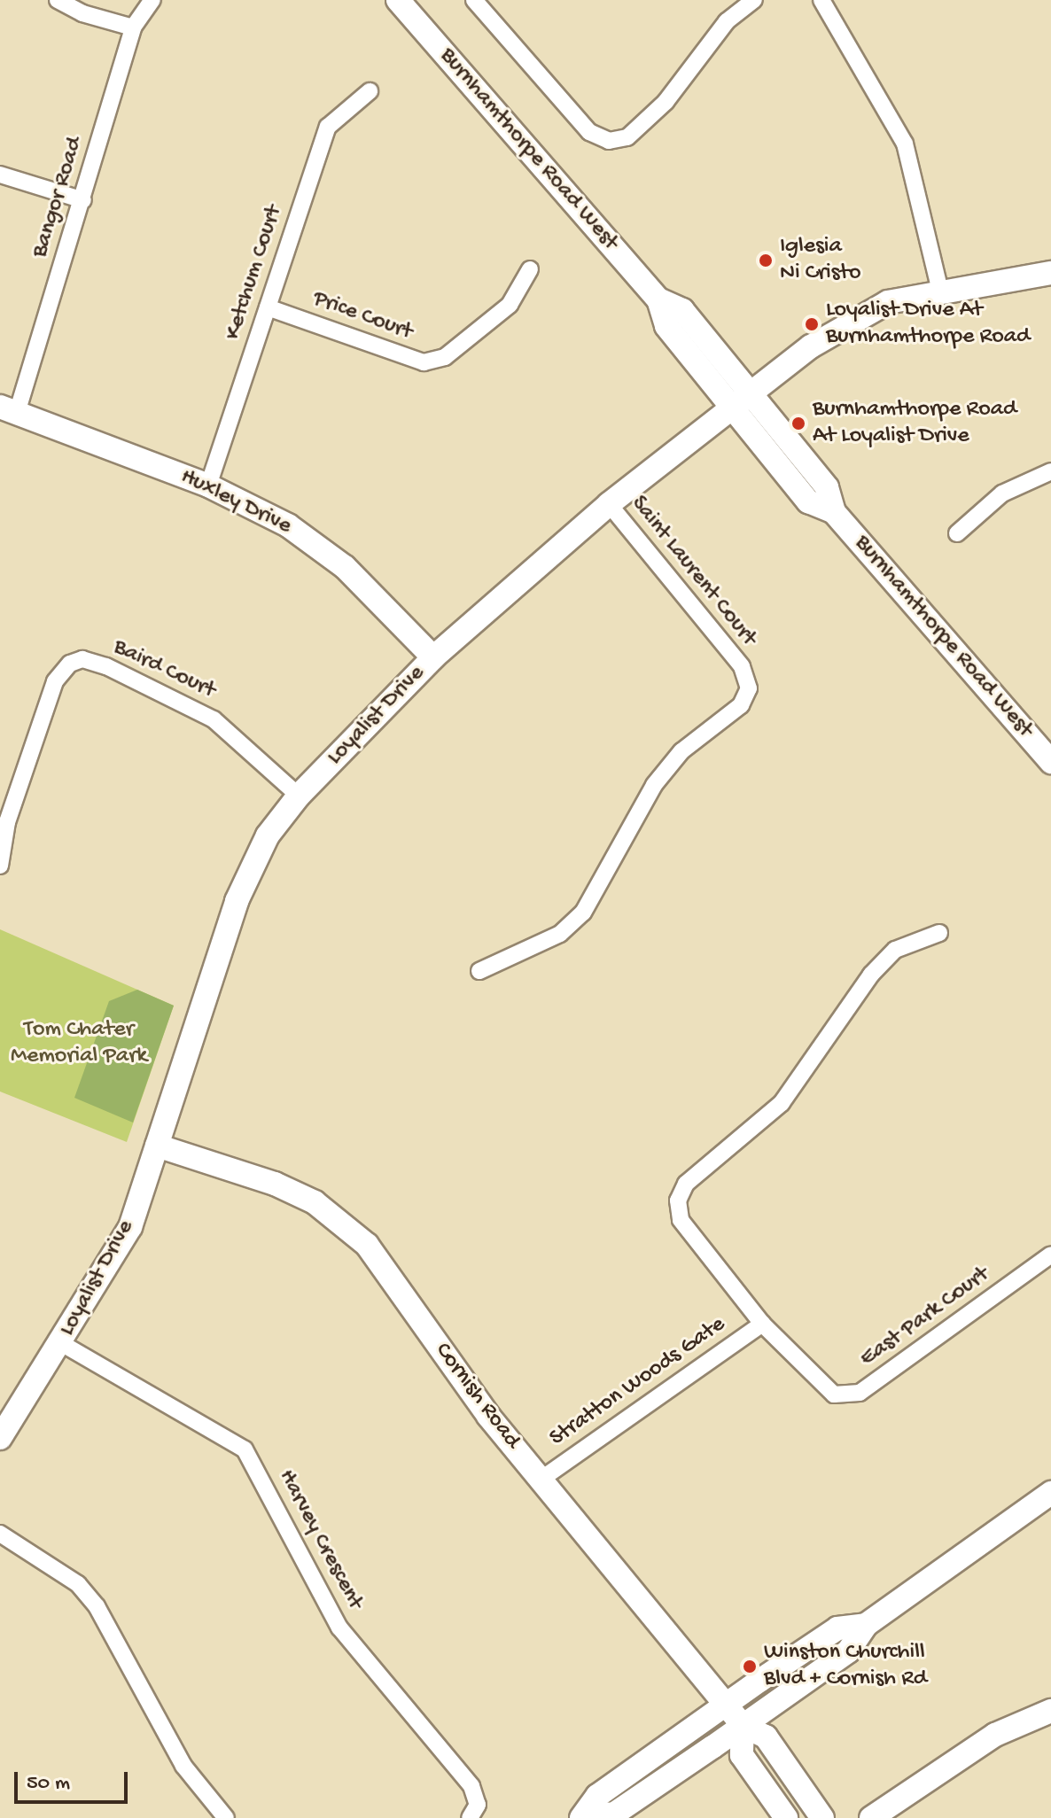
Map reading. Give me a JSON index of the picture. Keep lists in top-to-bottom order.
{
  "streets": {
    "street": [
      "Burnhamthorpe Road West",
      "Bangor Road",
      "Ketchum Court",
      "Price Court",
      "Huxley Drive",
      "Saint Laurent Court",
      "Baird Court",
      "Loyalist Drive",
      "East Park Court",
      "Stratton Woods Gate",
      "Cornish Road",
      "Harvey Crescent"
    ]
  },
  "crossings": [
    ["Burnhamthorpe Road West", "Loyalist Drive"],
    ["Bangor Road", "Huxley Drive"],
    ["Ketchum Court", "Price Court"],
    ["Ketchum Court", "Huxley Drive"],
    ["Huxley Drive", "Loyalist Drive"],
    ["Saint Laurent Court", "Loyalist Drive"],
    ["Baird Court", "Loyalist Drive"],
    ["Loyalist Drive", "Cornish Road"],
    ["Loyalist Drive", "Harvey Crescent"],
    ["East Park Court", "Stratton Woods Gate"],
    ["Stratton Woods Gate", "Cornish Road"]
  ],
  "parks": ["Tom Chater Memorial Park"],
  "places": [
    "Iglesia Ni Cristo",
    "Loyalist Drive At Burnhamthorpe Road",
    "Burnhamthorpe Road At Loyalist Drive",
    "Winston Churchill Blvd + Cornish Rd"
  ],
  "scale_bar": "50 m"
}
